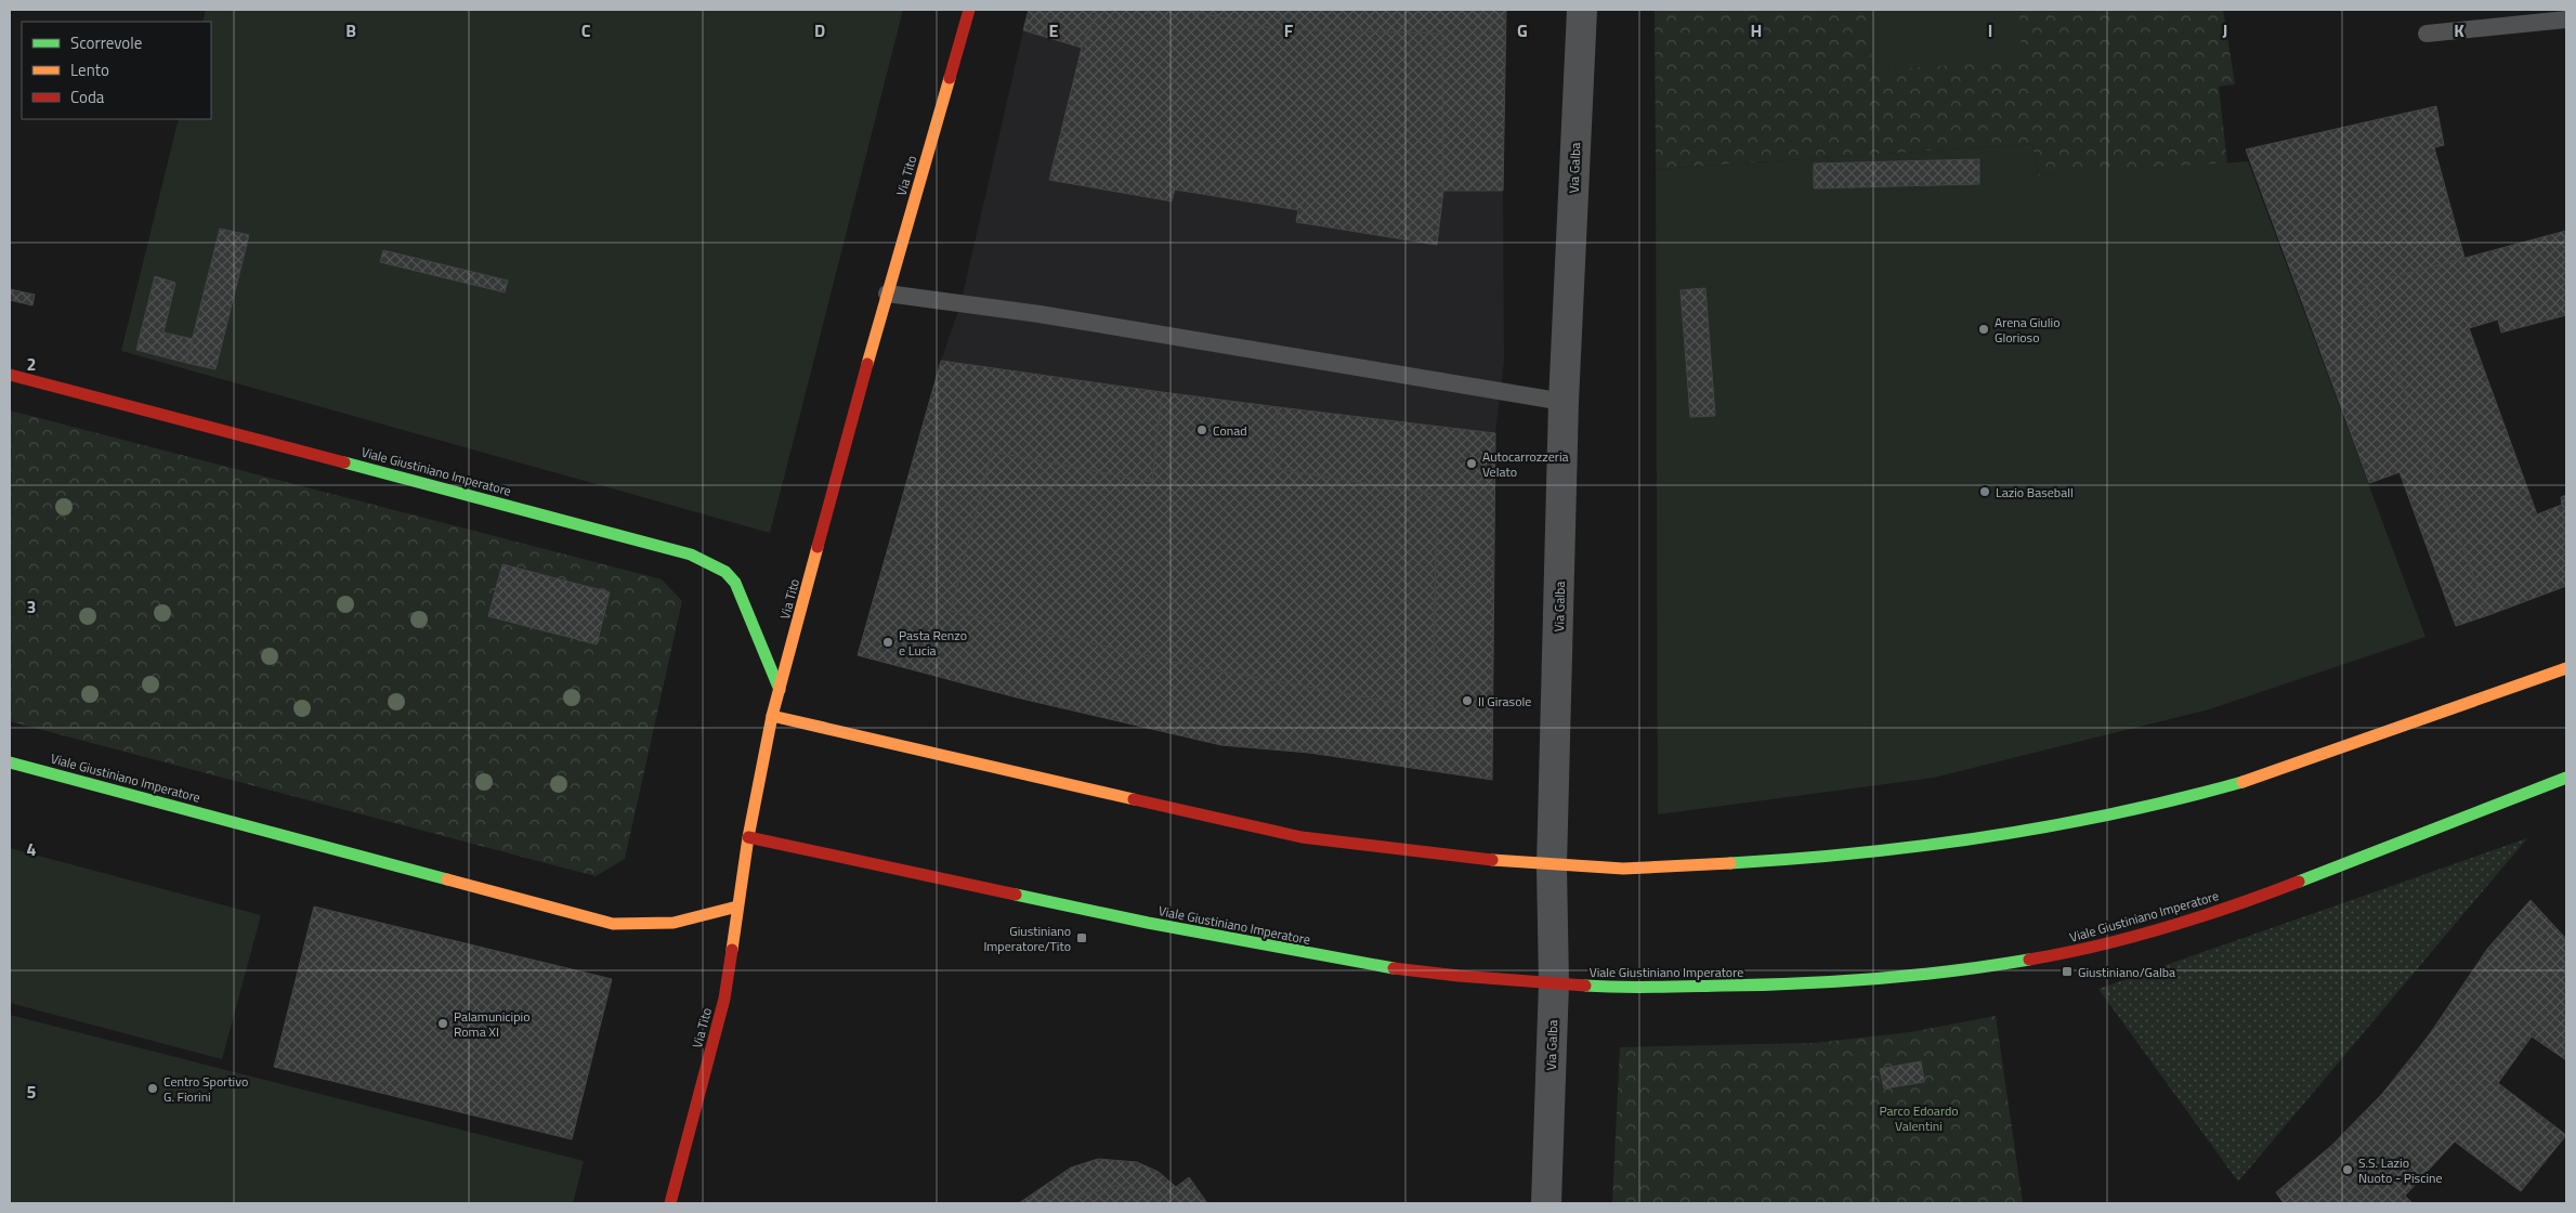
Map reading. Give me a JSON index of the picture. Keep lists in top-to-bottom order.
{
  "streets": {
    "street": ["Via Galba", "Via Tito", "Viale Giustiniano Imperatore"]
  },
  "crossings": [
    ["Via Galba", "Viale Giustiniano Imperatore"],
    ["Via Tito", "Viale Giustiniano Imperatore"]
  ],
  "parks": ["Parco Edoardo Valentini"],
  "places": {
    "other": [
      "Arena Giulio Glorioso",
      "Conad",
      "Autocarrozzeria Velato",
      "Lazio Baseball",
      "Pasta Renzo e Lucia",
      "Il Girasole",
      "Palamunicipio Roma XI",
      "Centro Sportivo G. Fiorini",
      "S.S. Lazio Nuoto - Piscine"
    ],
    "transit": ["Giustiniano Imperatore/Tito", "Giustiniano/Galba"]
  },
  "legend": ["Scorrevole", "Lento", "Coda"],
  "grid": {
    "columns": [
      "B",
      "C",
      "D",
      "E",
      "F",
      "G",
      "H",
      "I",
      "J",
      "K"
    ],
    "rows": [
      "2",
      "3",
      "4",
      "5"
    ]
  }
}
